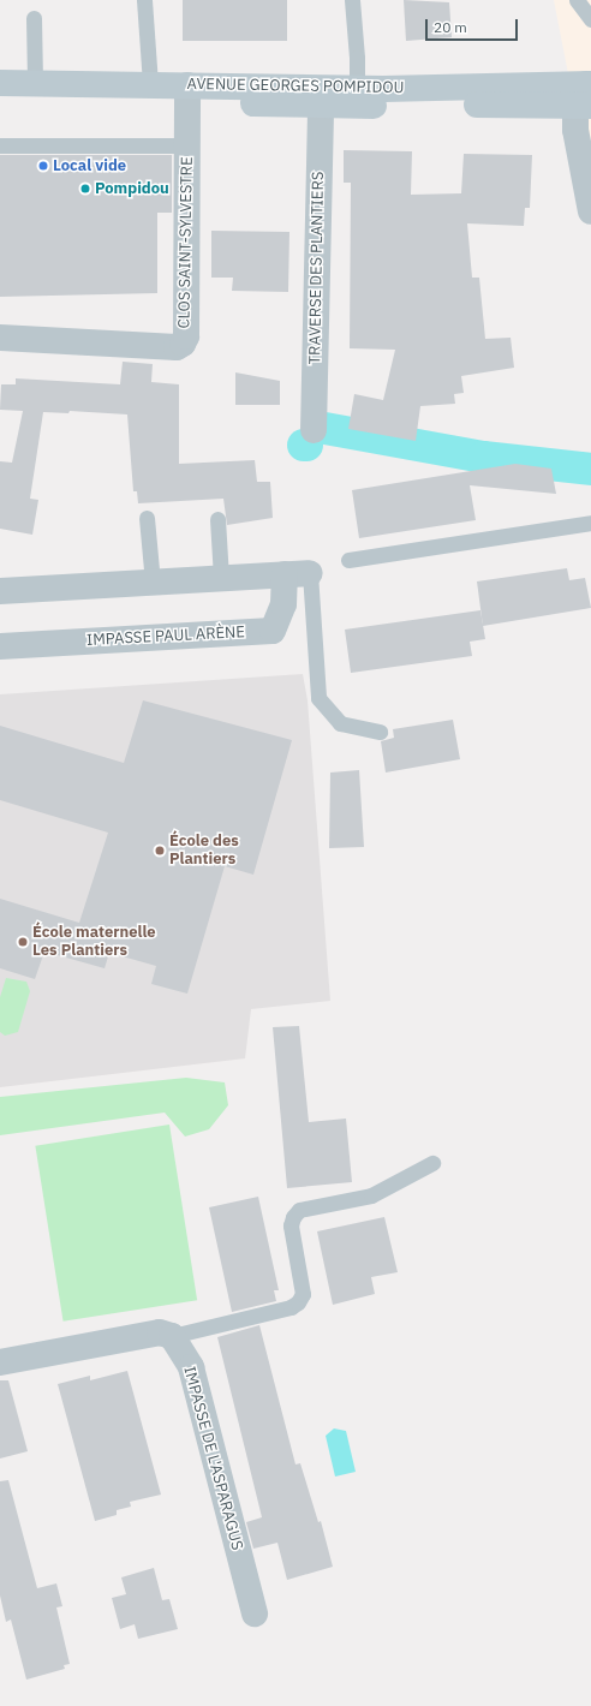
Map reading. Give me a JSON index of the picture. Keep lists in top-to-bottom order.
{
  "streets": {
    "main road": ["AVENUE GEORGES POMPIDOU"],
    "street": [
      "CLOS SAINT-SYLVESTRE",
      "TRAVERSE DES PLANTIERS",
      "IMPASSE PAUL ARÈNE",
      "IMPASSE DE L'ASPARAGUS"
    ]
  },
  "crossings": [
    ["AVENUE GEORGES POMPIDOU", "CLOS SAINT-SYLVESTRE"],
    ["AVENUE GEORGES POMPIDOU", "TRAVERSE DES PLANTIERS"]
  ],
  "places": [
    "Local vide",
    "Pompidou",
    "École des Plantiers",
    "École maternelle Les Plantiers"
  ],
  "scale_bar": "20 m"
}
